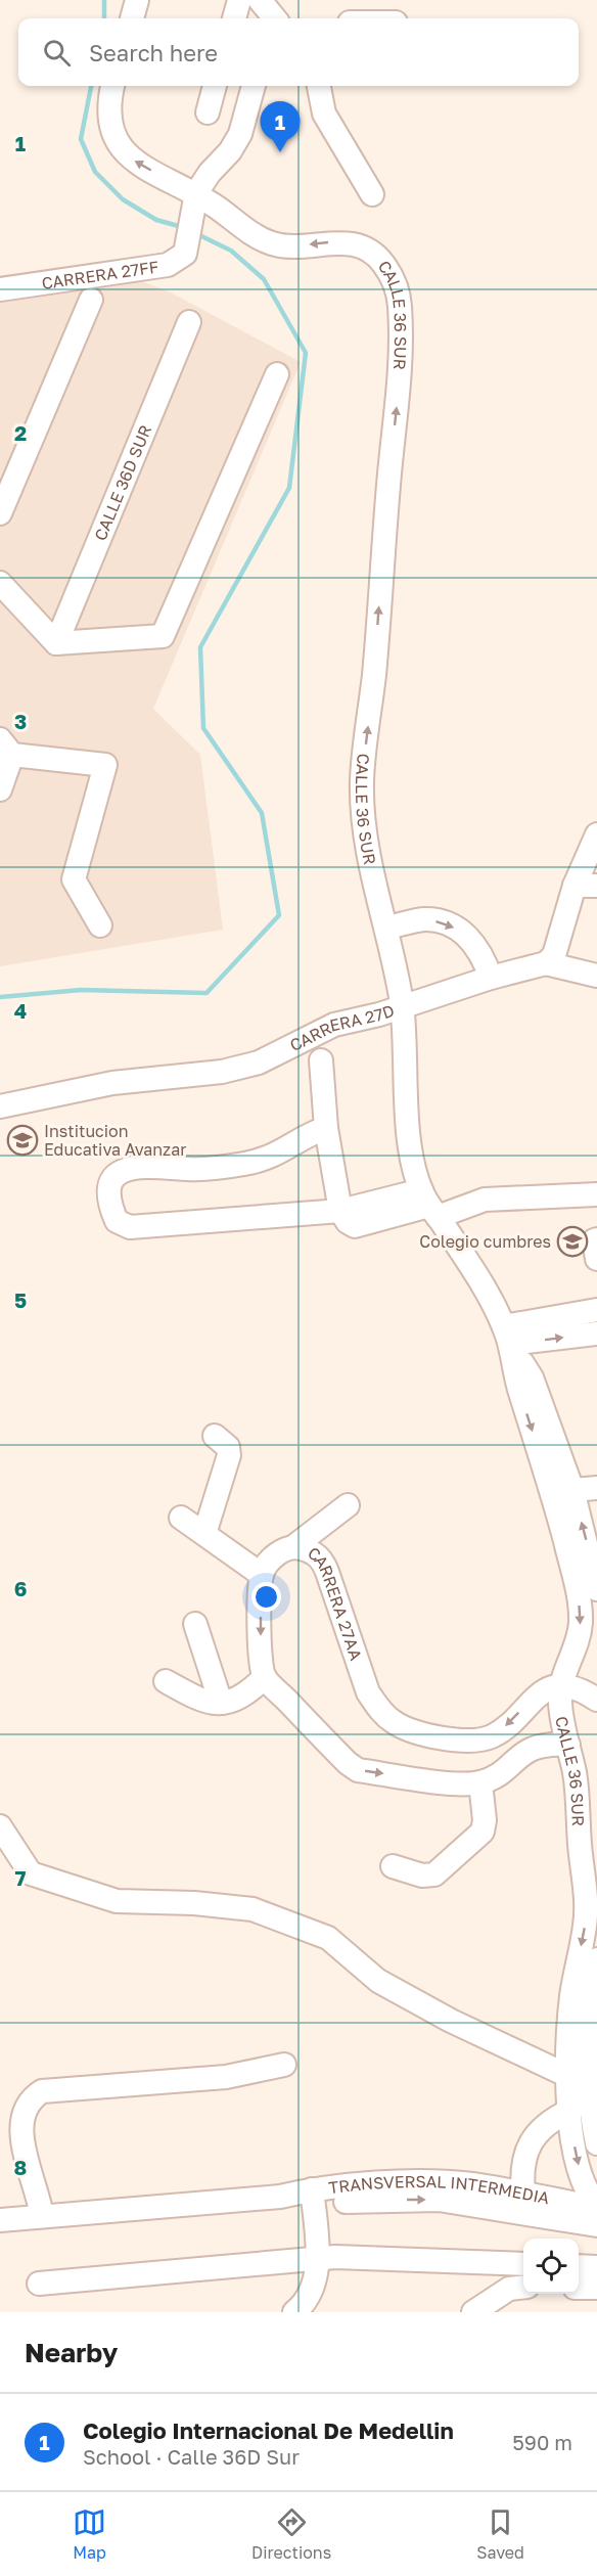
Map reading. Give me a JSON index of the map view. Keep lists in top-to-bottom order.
{
  "streets": {
    "street": [
      "CARRERA 27FF",
      "CALLE 36 SUR",
      "CALLE 36D SUR",
      "CARRERA 27D",
      "CARRERA 27AA",
      "TRANSVERSAL INTERMEDIA"
    ]
  },
  "crossings": [
    ["CARRERA 27FF", "CALLE 36 SUR"],
    ["CALLE 36 SUR", "CARRERA 27D"],
    ["CALLE 36 SUR", "CARRERA 27AA"],
    ["CALLE 36 SUR", "TRANSVERSAL INTERMEDIA"]
  ],
  "places": {
    "school or university": ["Institucion Educativa Avanzar", "Colegio cumbres"]
  },
  "page": {
    "search": "Search here",
    "pins": "1",
    "heading": "Nearby",
    "list": [
      {
        "mark": "1",
        "name": "Colegio Internacional De Medellin",
        "note": "School · Calle 36D Sur",
        "value": "590 m"
      }
    ],
    "nav": ["Map", "Directions", "Saved"]
  },
  "grid": {
    "rows": [
      "1",
      "2",
      "3",
      "4",
      "5",
      "6",
      "7",
      "8"
    ]
  }
}
